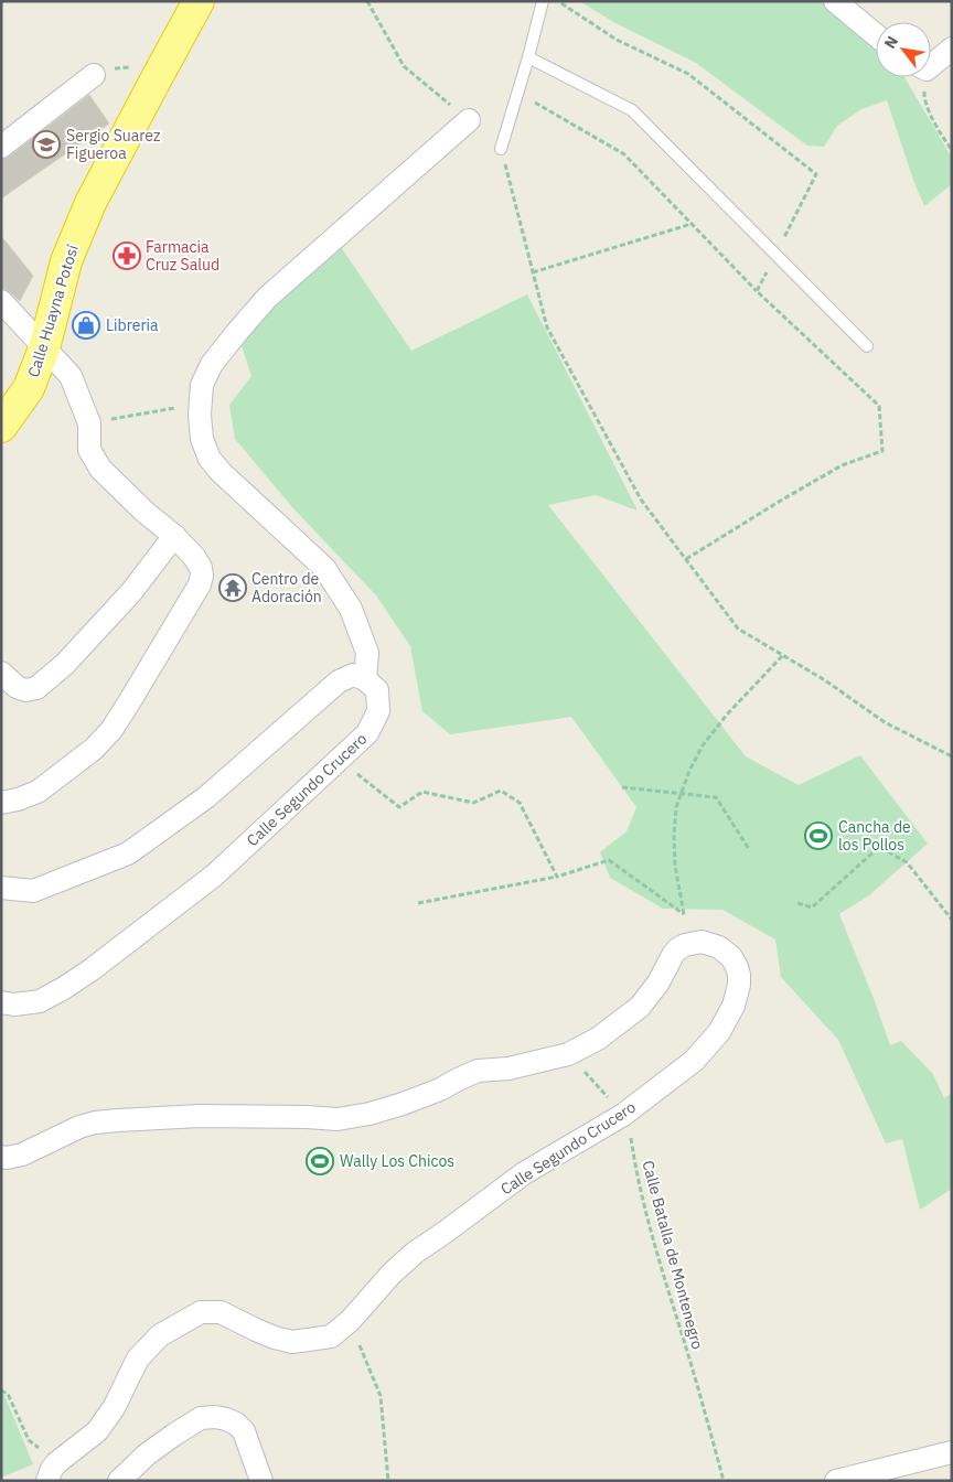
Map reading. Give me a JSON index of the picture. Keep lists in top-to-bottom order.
{
  "streets": {
    "highway": ["Calle Huayna Potosí"],
    "street": ["Calle Segundo Crucero"],
    "path": ["Calle Batalla de Montenegro"]
  },
  "crossings": [
    ["Calle Segundo Crucero", "Calle Batalla de Montenegro"]
  ],
  "places": {
    "school or university": ["Sergio Suarez Figueroa"],
    "pharmacy": ["Farmacia Cruz Salud"],
    "shop": ["Libreria"],
    "temple": ["Centro de Adoración"],
    "sports": ["Cancha de los Pollos", "Wally Los Chicos"]
  },
  "north": "top left"
}
